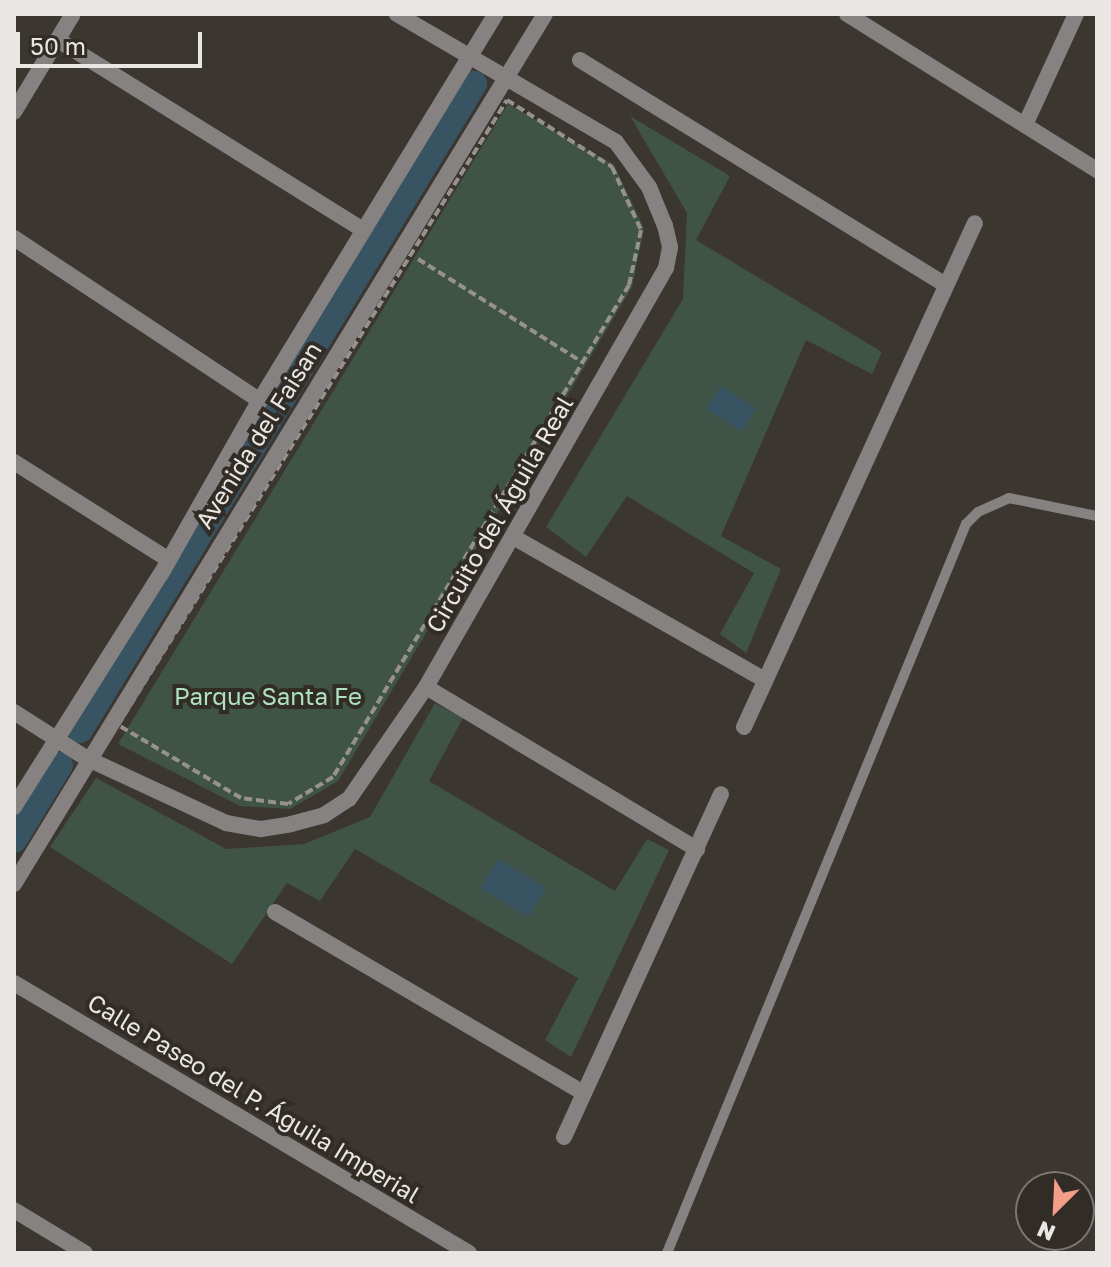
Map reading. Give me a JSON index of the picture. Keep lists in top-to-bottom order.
{
  "streets": {
    "street": ["Avenida del Faisan", "Circuito del Águila Real", "Calle Paseo del P. Águila Imperial"]
  },
  "crossings": [
    ["Avenida del Faisan", "Circuito del Águila Real"]
  ],
  "parks": ["Parque Santa Fe"],
  "scale_bar": "50 m",
  "north": "bottom left"
}
